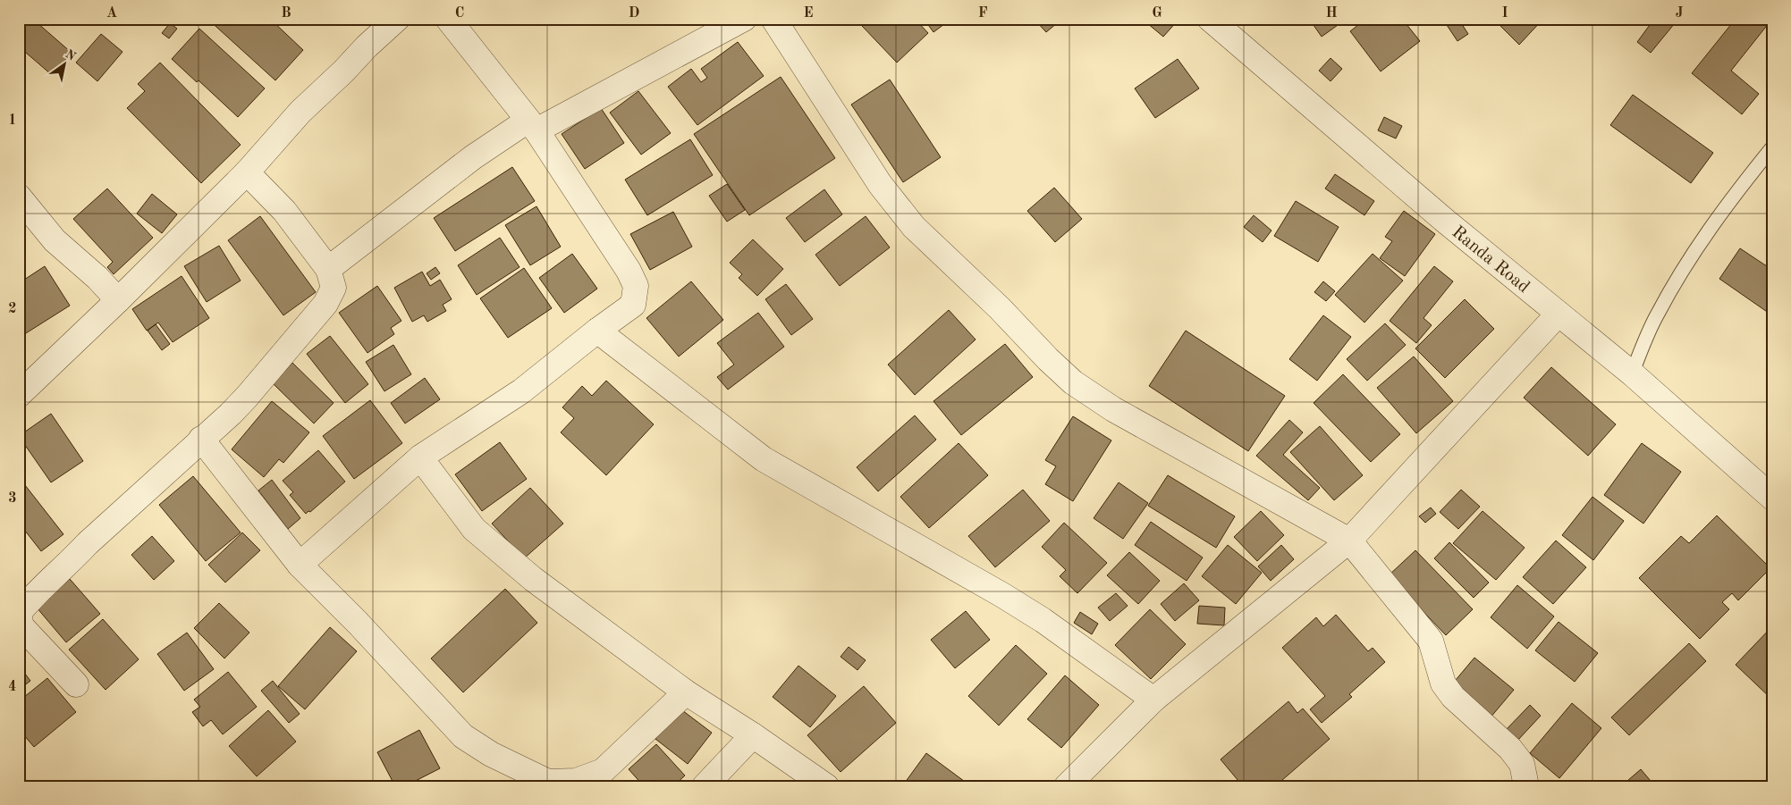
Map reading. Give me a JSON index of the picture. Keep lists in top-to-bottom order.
{
  "streets": {
    "street": ["Randa Road"]
  },
  "north": "top right",
  "grid": {
    "columns": [
      "A",
      "B",
      "C",
      "D",
      "E",
      "F",
      "G",
      "H",
      "I",
      "J"
    ],
    "rows": [
      "1",
      "2",
      "3",
      "4"
    ]
  }
}
